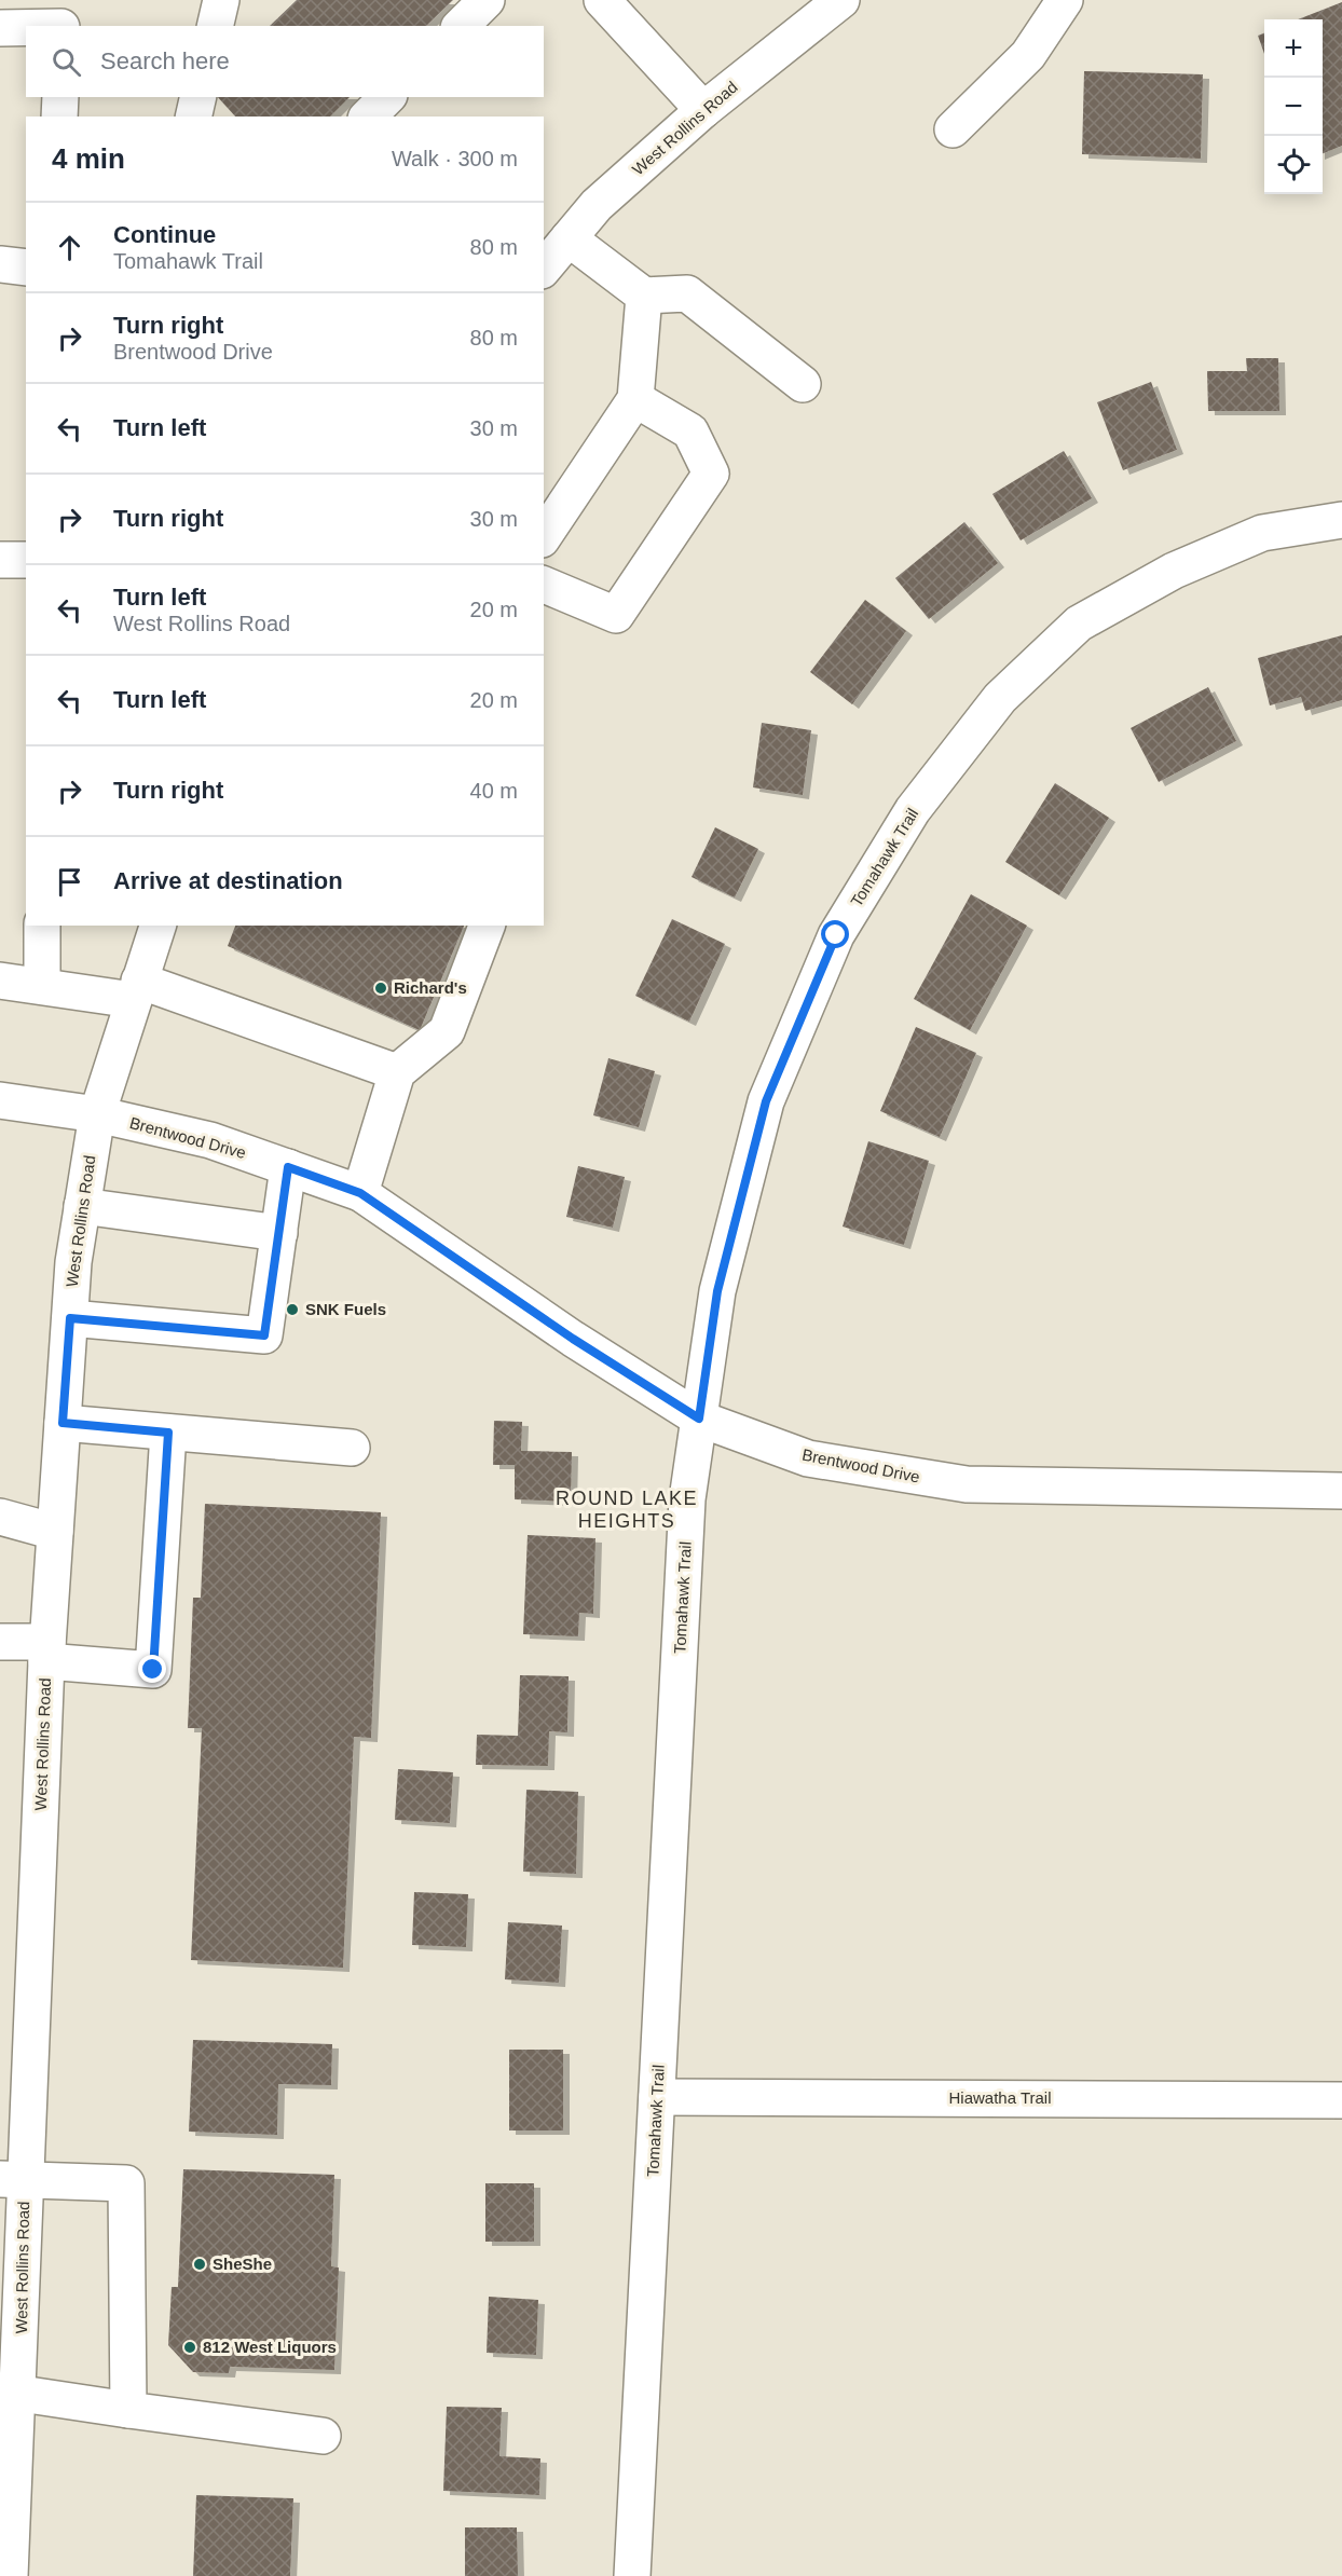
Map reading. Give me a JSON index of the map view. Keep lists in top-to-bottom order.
{
  "streets": {
    "street": [
      "West Rollins Road",
      "Tomahawk Trail",
      "Brentwood Drive",
      "Hiawatha Trail"
    ]
  },
  "crossings": [
    ["West Rollins Road", "Brentwood Drive"],
    ["Tomahawk Trail", "Brentwood Drive"],
    ["Tomahawk Trail", "Hiawatha Trail"]
  ],
  "districts": ["ROUND LAKE HEIGHTS"],
  "places": [
    "Richard's",
    "SNK Fuels",
    "SheShe",
    "812 West Liquors"
  ],
  "page": {
    "map_buttons": ["+", "−"],
    "search": "Search here",
    "heading": ["4 min", "Walk · 300 m"],
    "list": [
      ["Continue", "Tomahawk Trail", "80 m"],
      ["Turn right", "Brentwood Drive", "80 m"],
      ["Turn left", "30 m"],
      ["Turn right", "30 m"],
      ["Turn left", "West Rollins Road", "20 m"],
      ["Turn left", "20 m"],
      ["Turn right", "40 m"],
      "Arrive at destination"
    ]
  }
}
